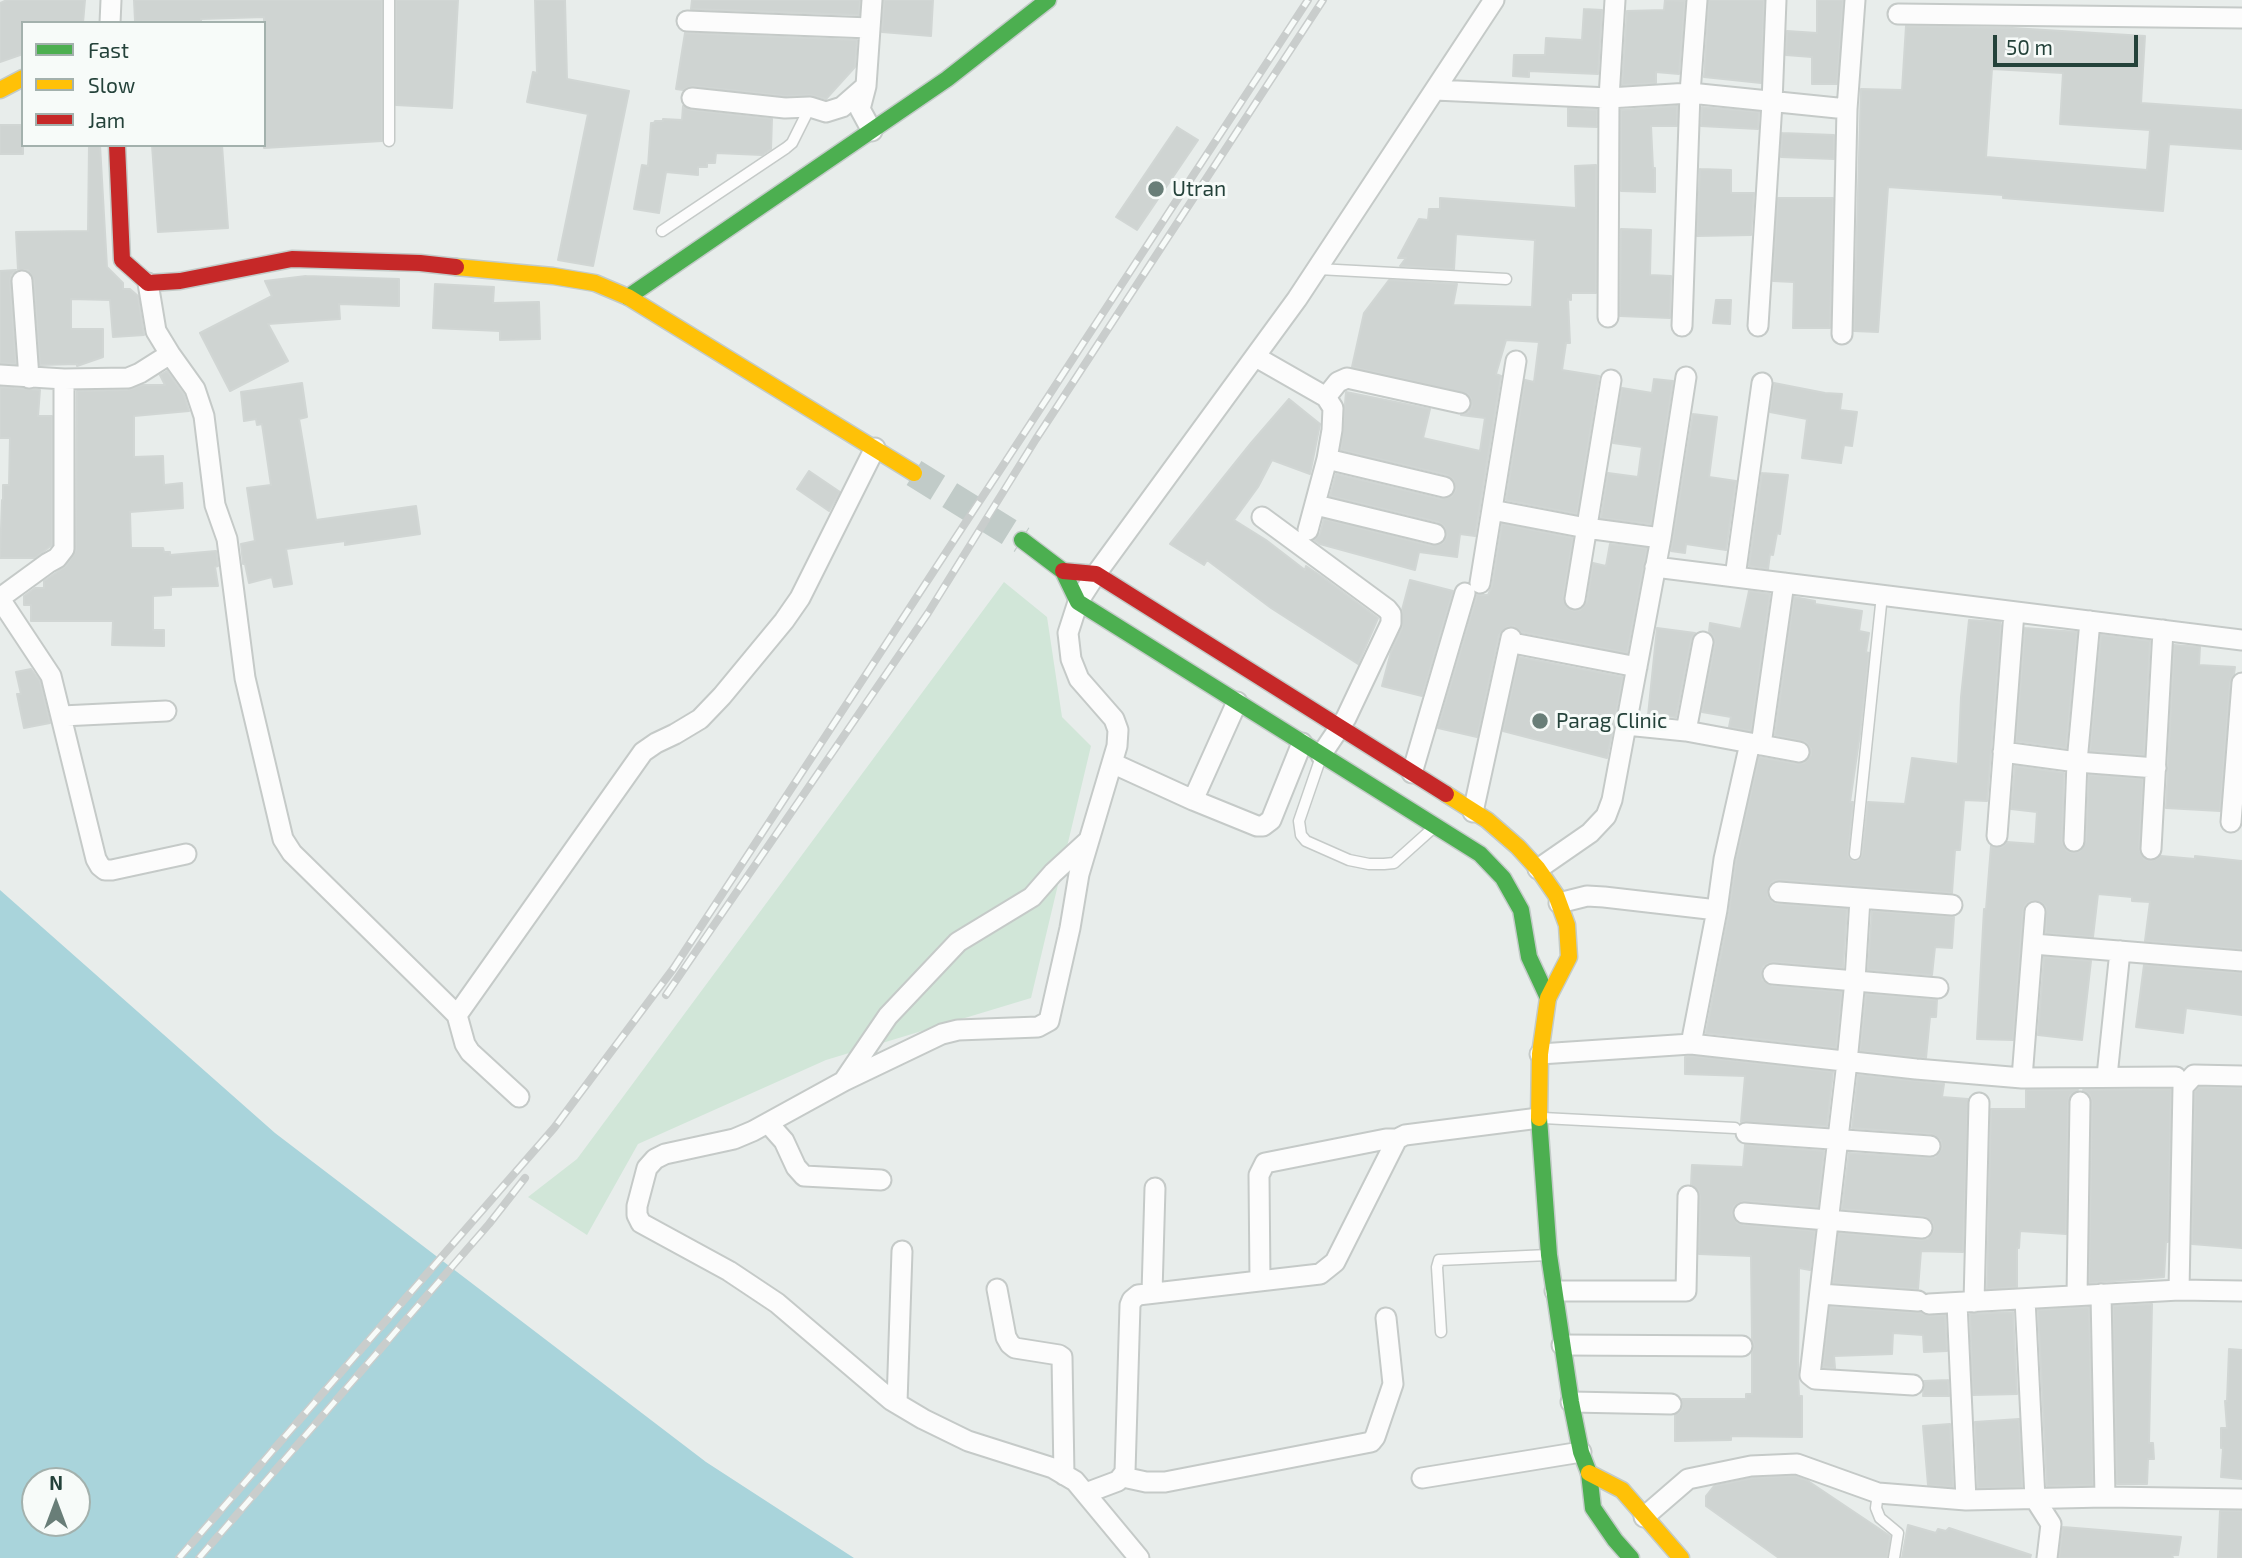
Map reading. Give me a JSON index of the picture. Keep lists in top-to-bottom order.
{
  "places": ["Utran", "Parag Clinic"],
  "legend": ["Fast", "Slow", "Jam"],
  "scale_bar": "50 m",
  "north": "top"
}
